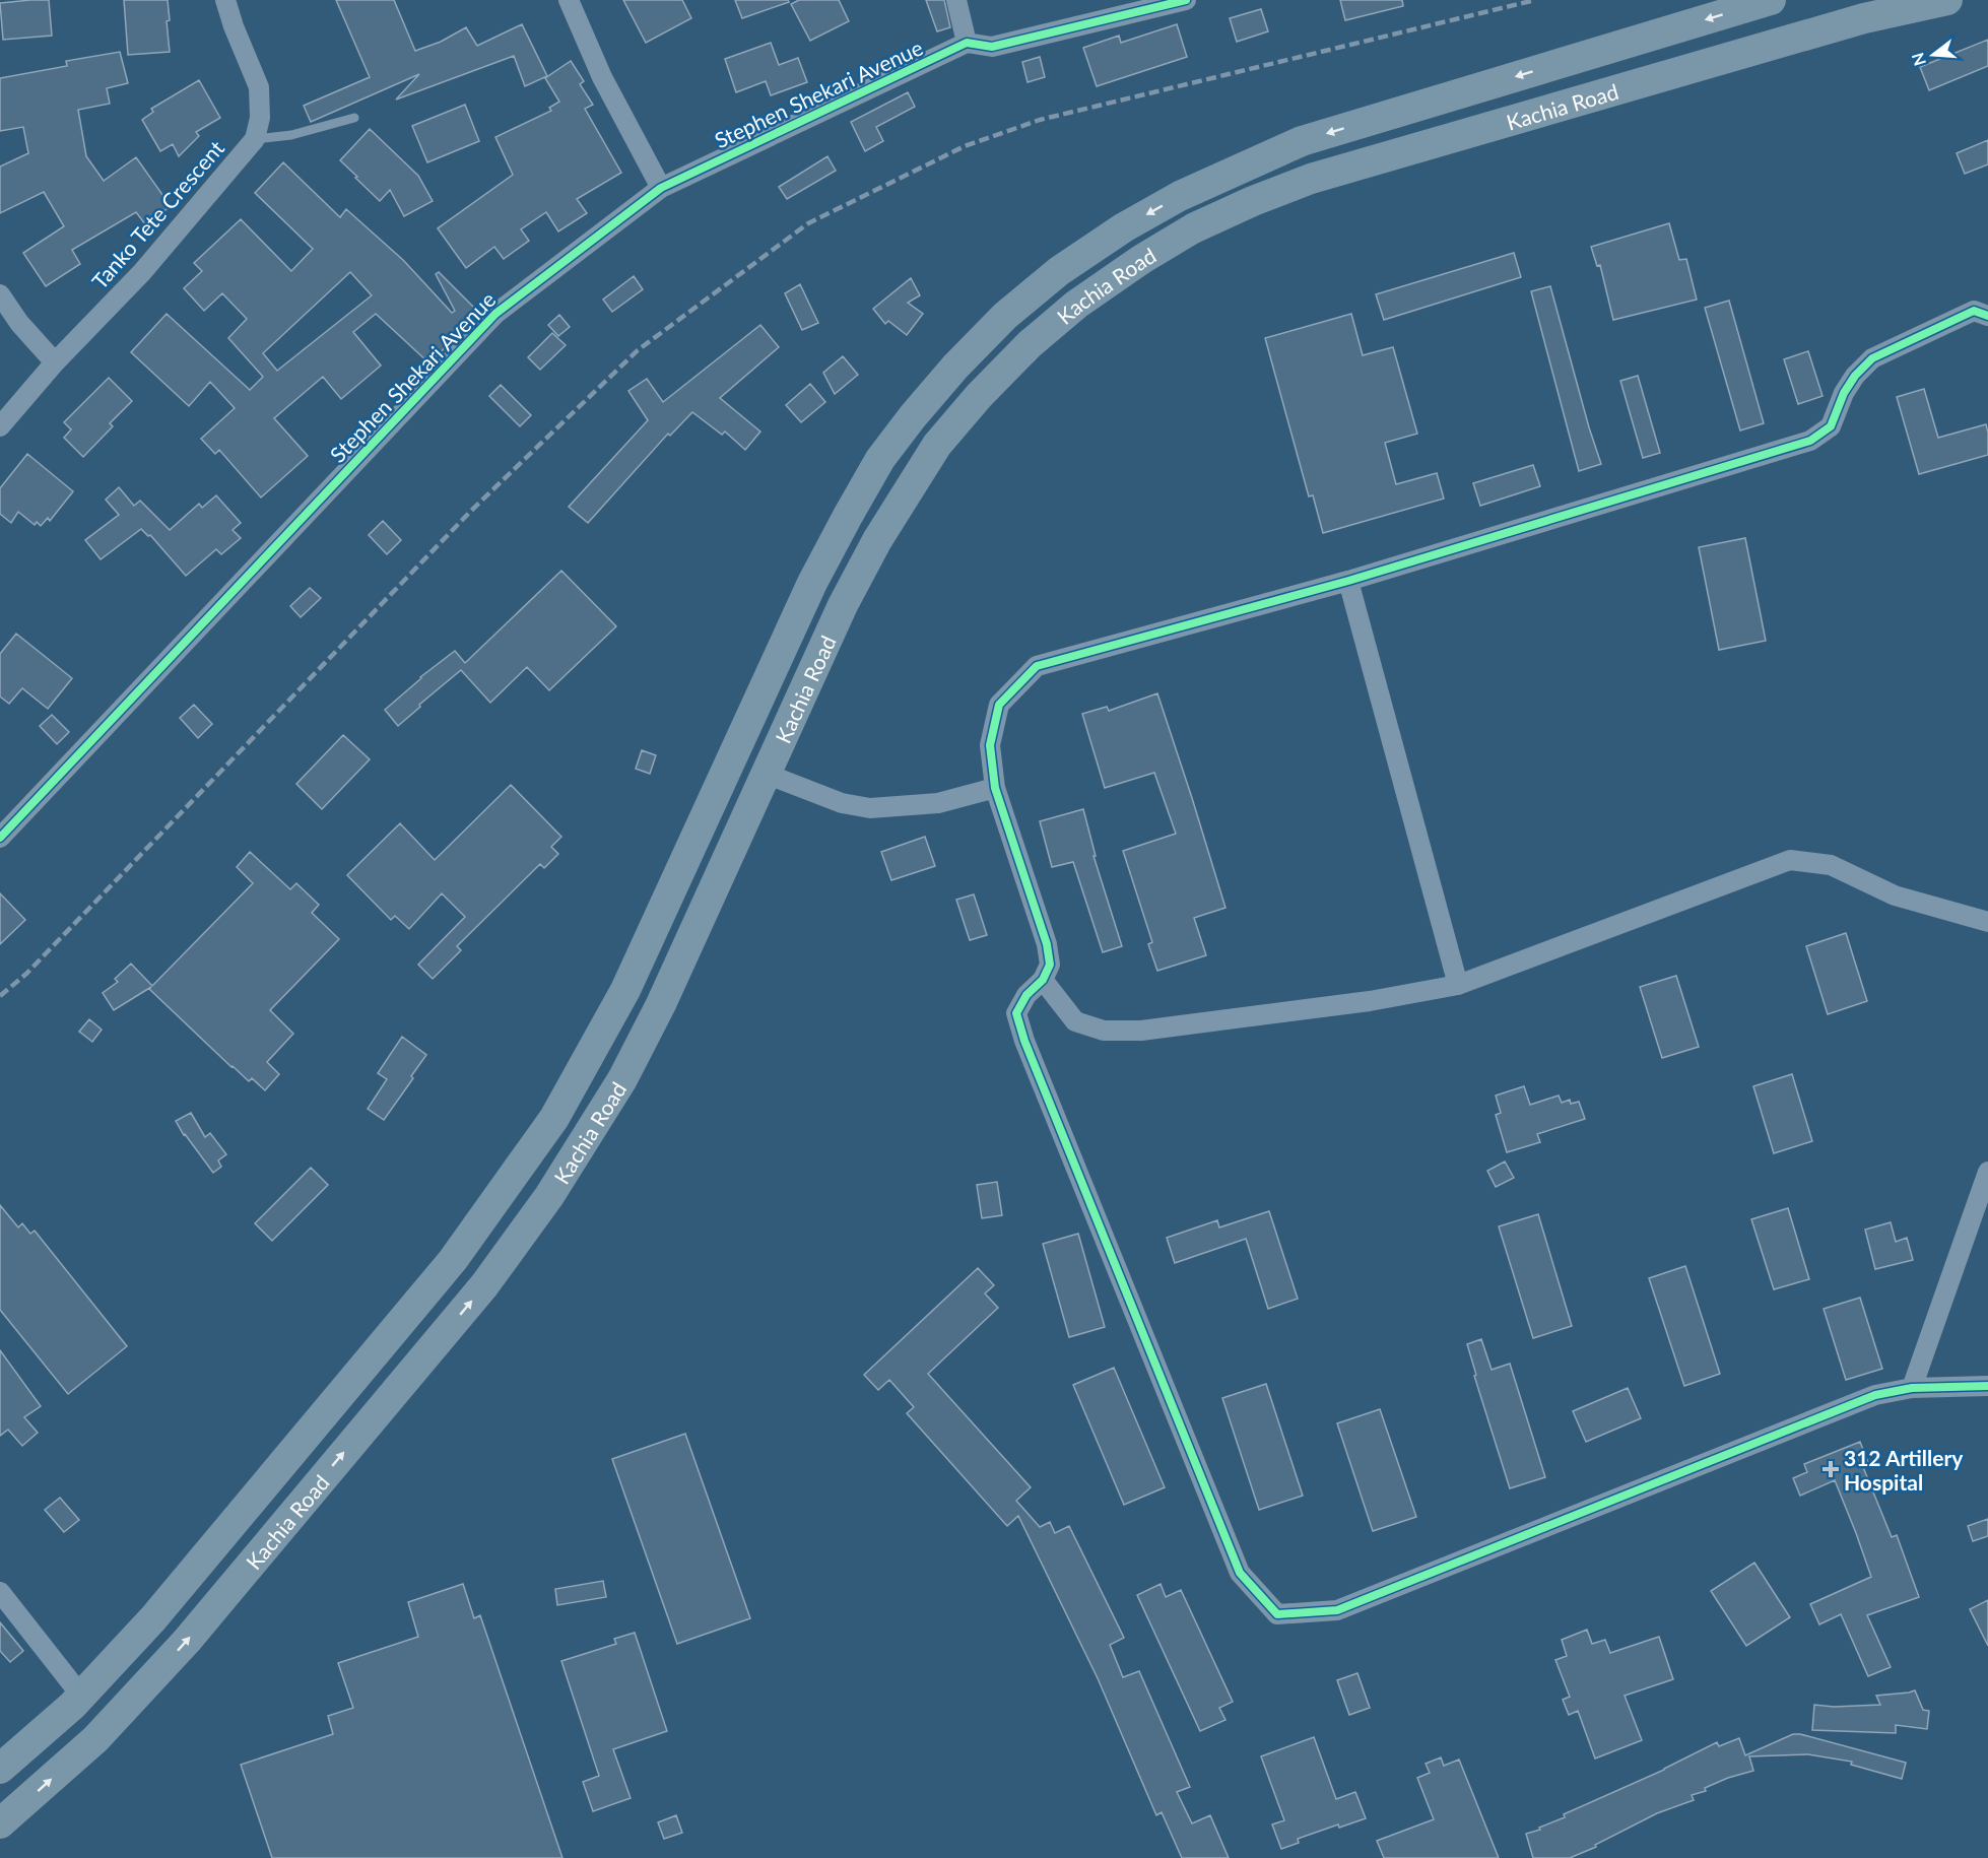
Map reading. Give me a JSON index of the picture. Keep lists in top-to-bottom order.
{
  "streets": {
    "main road": ["Kachia Road"],
    "street": ["Stephen Shekari Avenue", "Tanko Tete Crescent"]
  },
  "places": {
    "health": ["312 Artillery Hospital"]
  },
  "north": "left"
}
